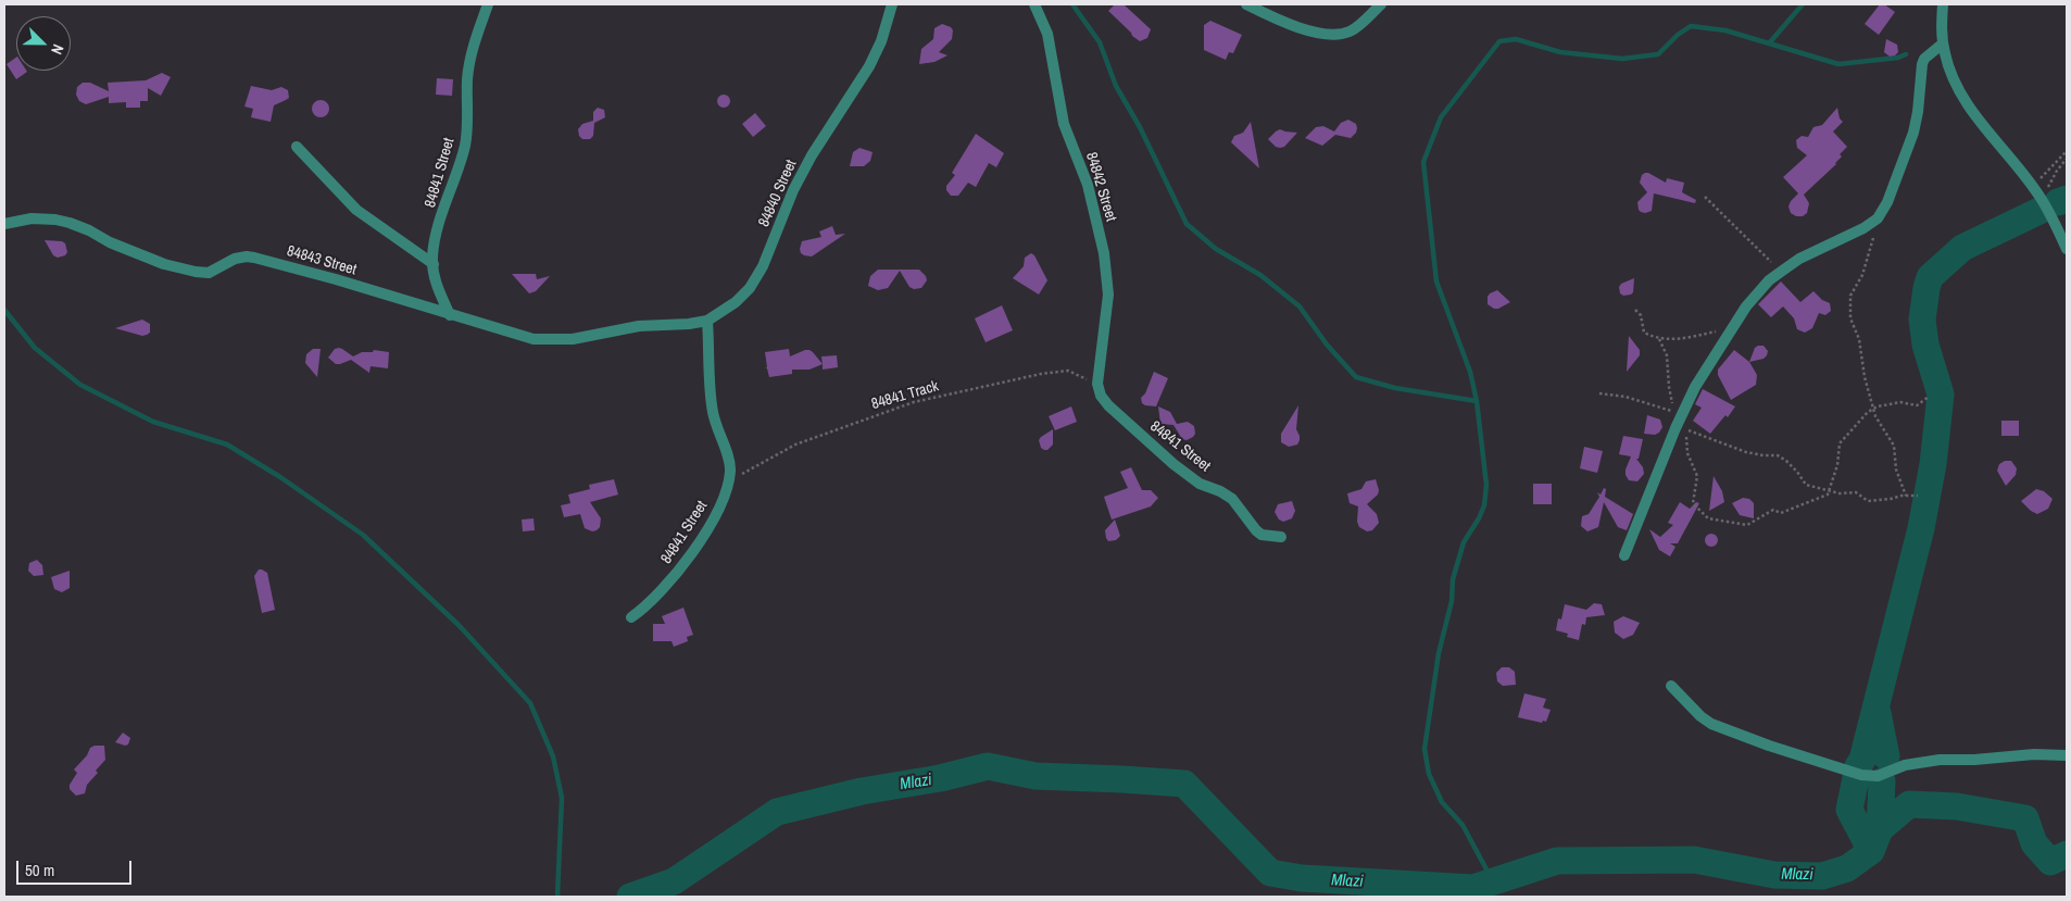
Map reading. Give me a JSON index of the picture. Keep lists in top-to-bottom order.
{
  "streets": {
    "street": [
      "84841 Street",
      "84842 Street",
      "84840 Street",
      "84843 Street"
    ],
    "path": ["84841 Track"]
  },
  "crossings": [
    ["84841 Street", "84842 Street"],
    ["84841 Street", "84840 Street"],
    ["84841 Street", "84843 Street"],
    ["84841 Street", "84841 Track"],
    ["84842 Street", "84841 Track"],
    ["84840 Street", "84843 Street"]
  ],
  "water": ["Mlazi"],
  "scale_bar": "50 m",
  "north": "bottom right"
}
